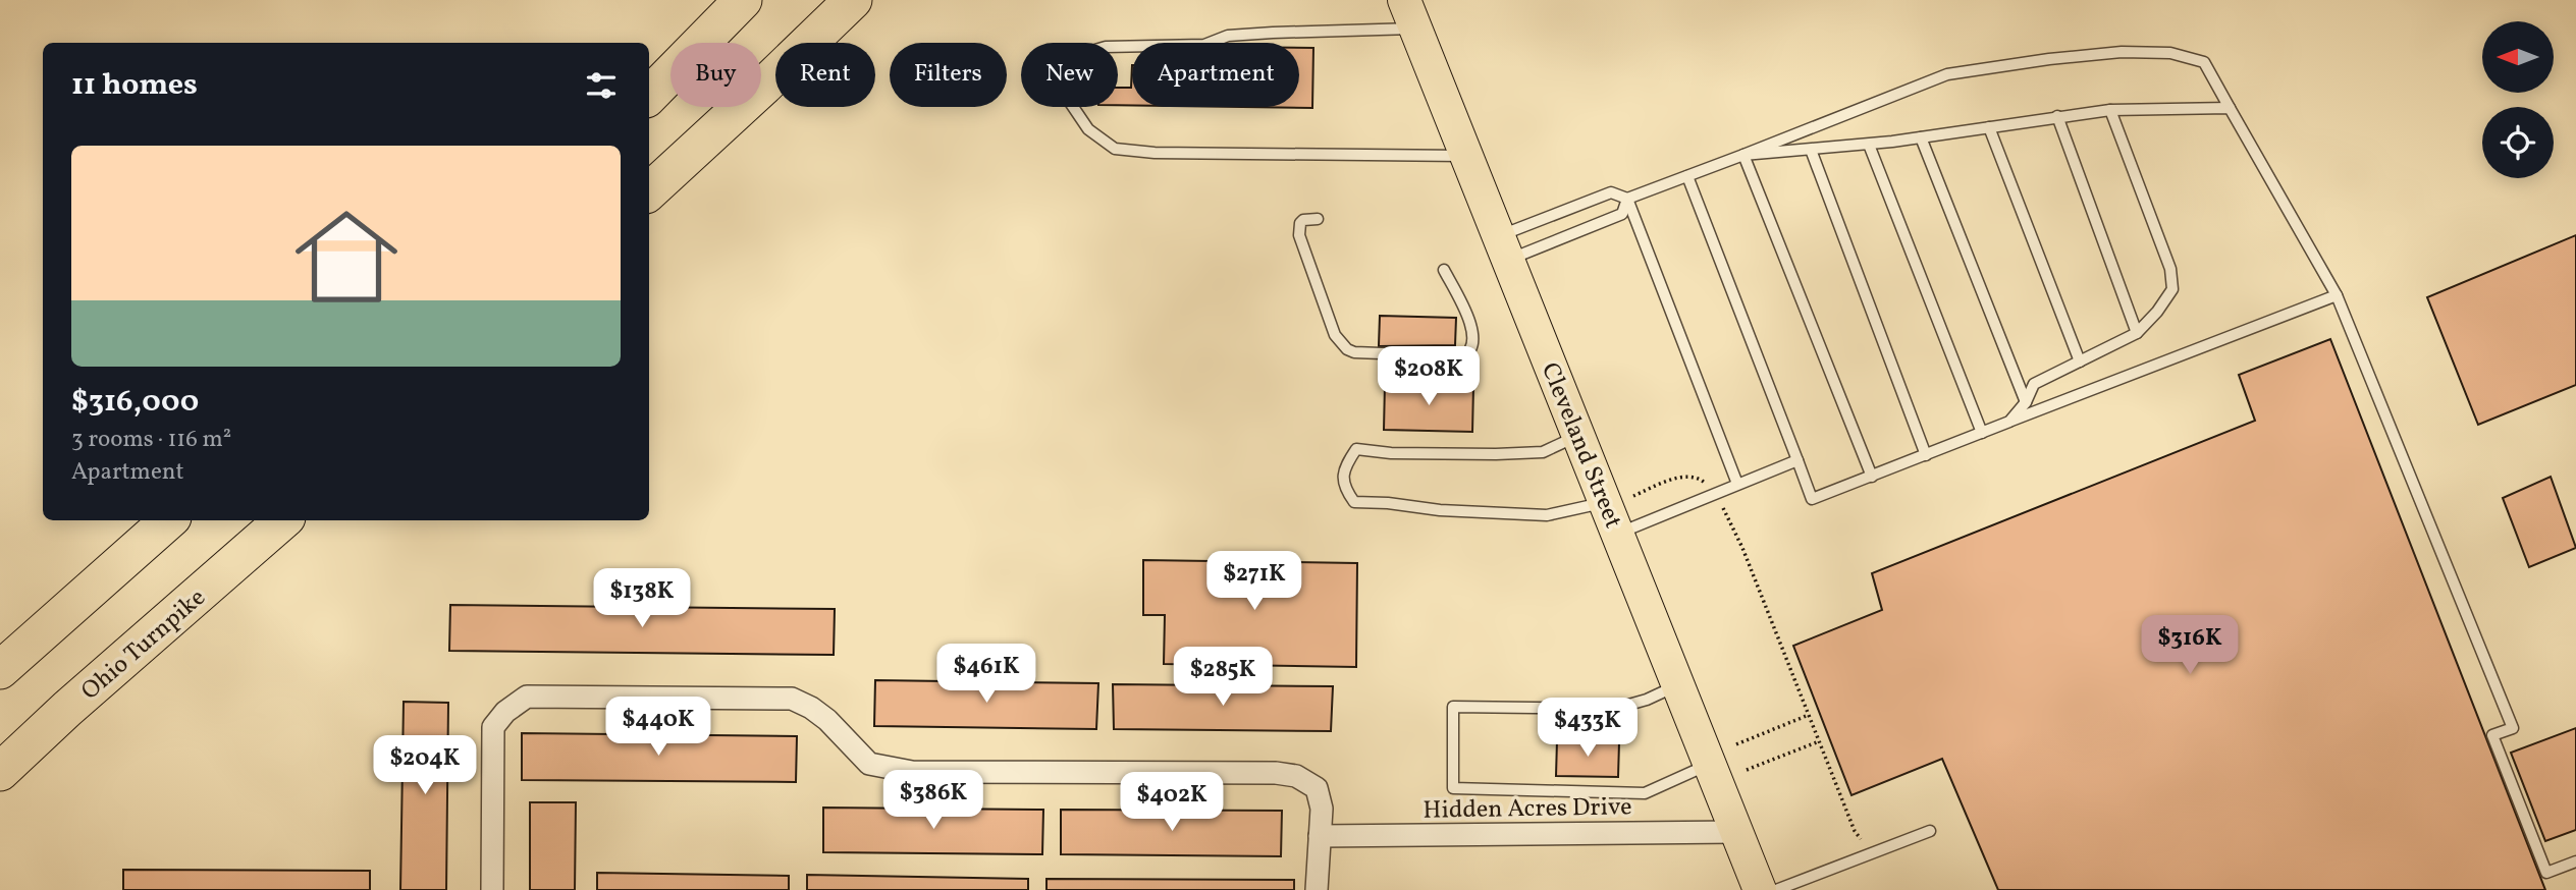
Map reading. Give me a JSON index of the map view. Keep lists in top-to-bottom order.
{
  "streets": {
    "highway": ["Ohio Turnpike"],
    "main road": ["Cleveland Street"],
    "street": ["Hidden Acres Drive"]
  },
  "crossings": [
    ["Cleveland Street", "Hidden Acres Drive"]
  ],
  "north": "left",
  "page": {
    "chip": [
      "Buy",
      "Rent",
      "Filters",
      "New",
      "Apartment"
    ],
    "heading": "11 homes",
    "list": [
      {
        "name": "$316,000",
        "note": "3 rooms · 116 m² · Apartment"
      }
    ],
    "price": [
      "$208K",
      "$271K",
      "$138K",
      "$316K",
      "$461K",
      "$285K",
      "$440K",
      "$433K",
      "$204K",
      "$386K",
      "$402K"
    ]
  }
}
